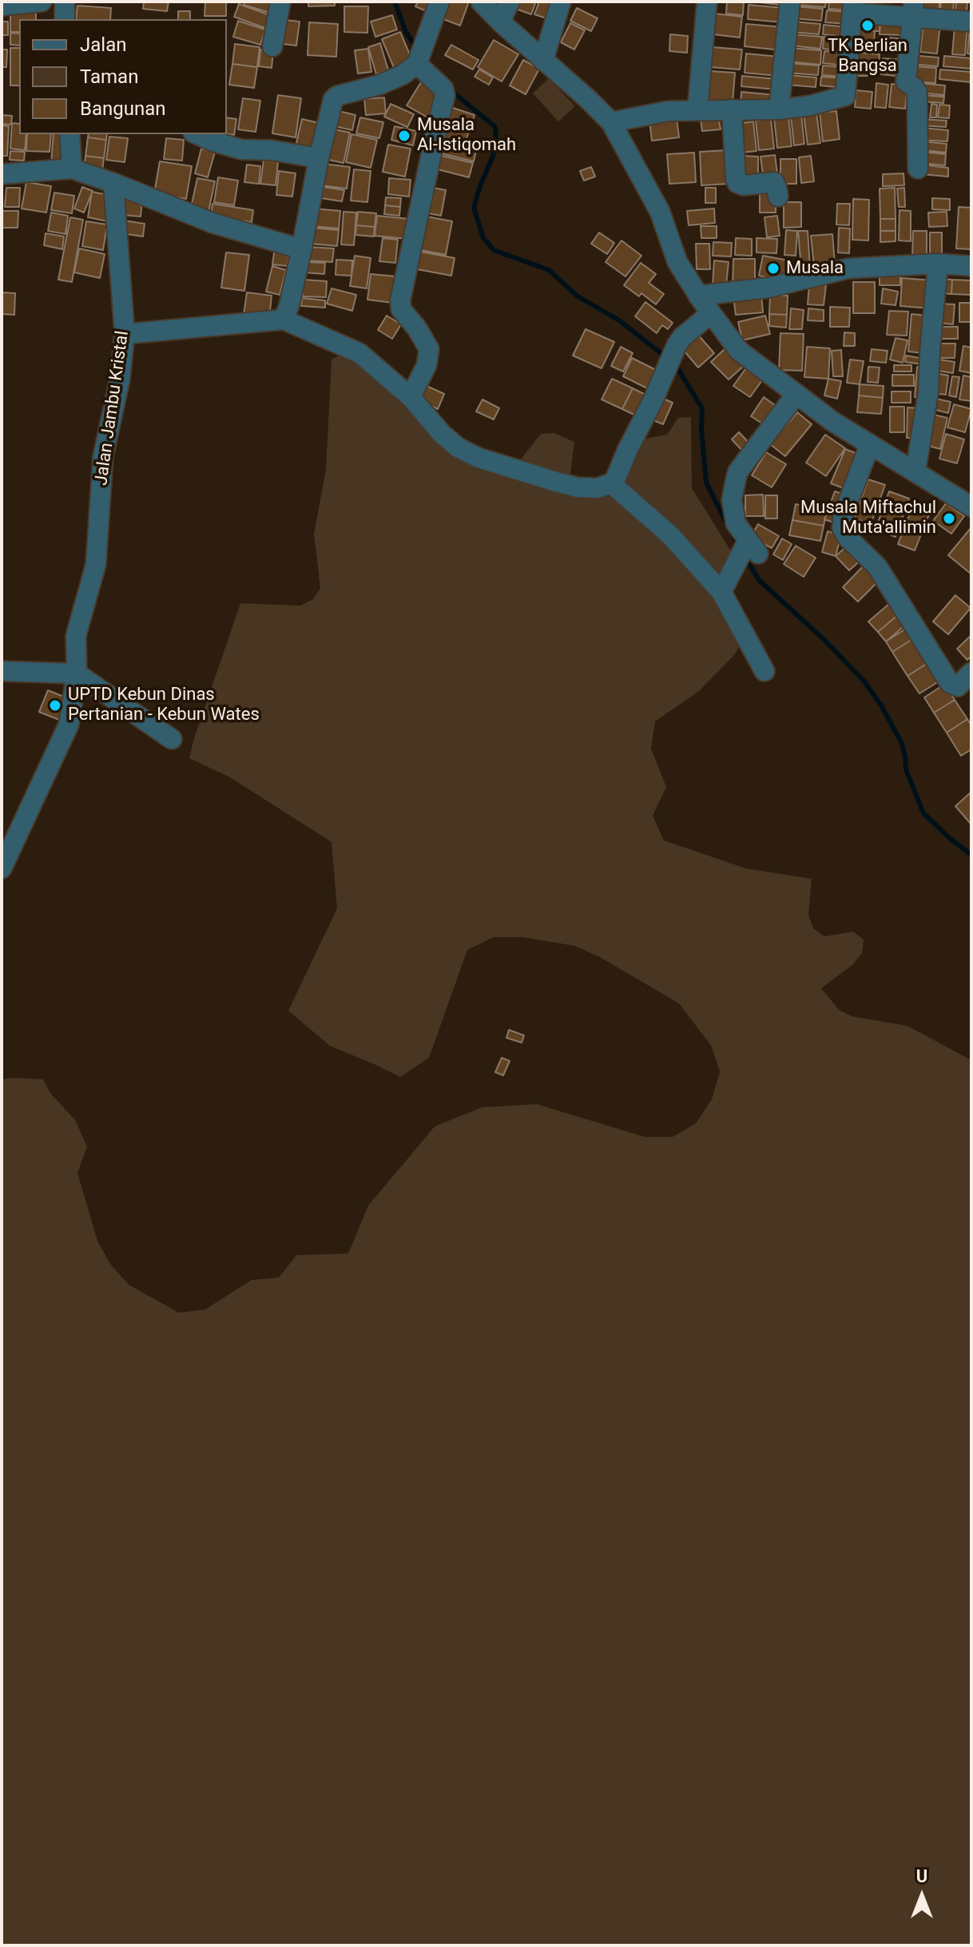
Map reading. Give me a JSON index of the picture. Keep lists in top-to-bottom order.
{
  "streets": {
    "street": ["Jalan Jambu Kristal"]
  },
  "places": [
    "TK Berlian Bangsa",
    "Musala Al-Istiqomah",
    "Musala",
    "Musala Miftachul Muta'allimin",
    "UPTD Kebun Dinas Pertanian - Kebun Wates"
  ],
  "legend": ["Jalan", "Taman", "Bangunan"],
  "north": "top"
}
